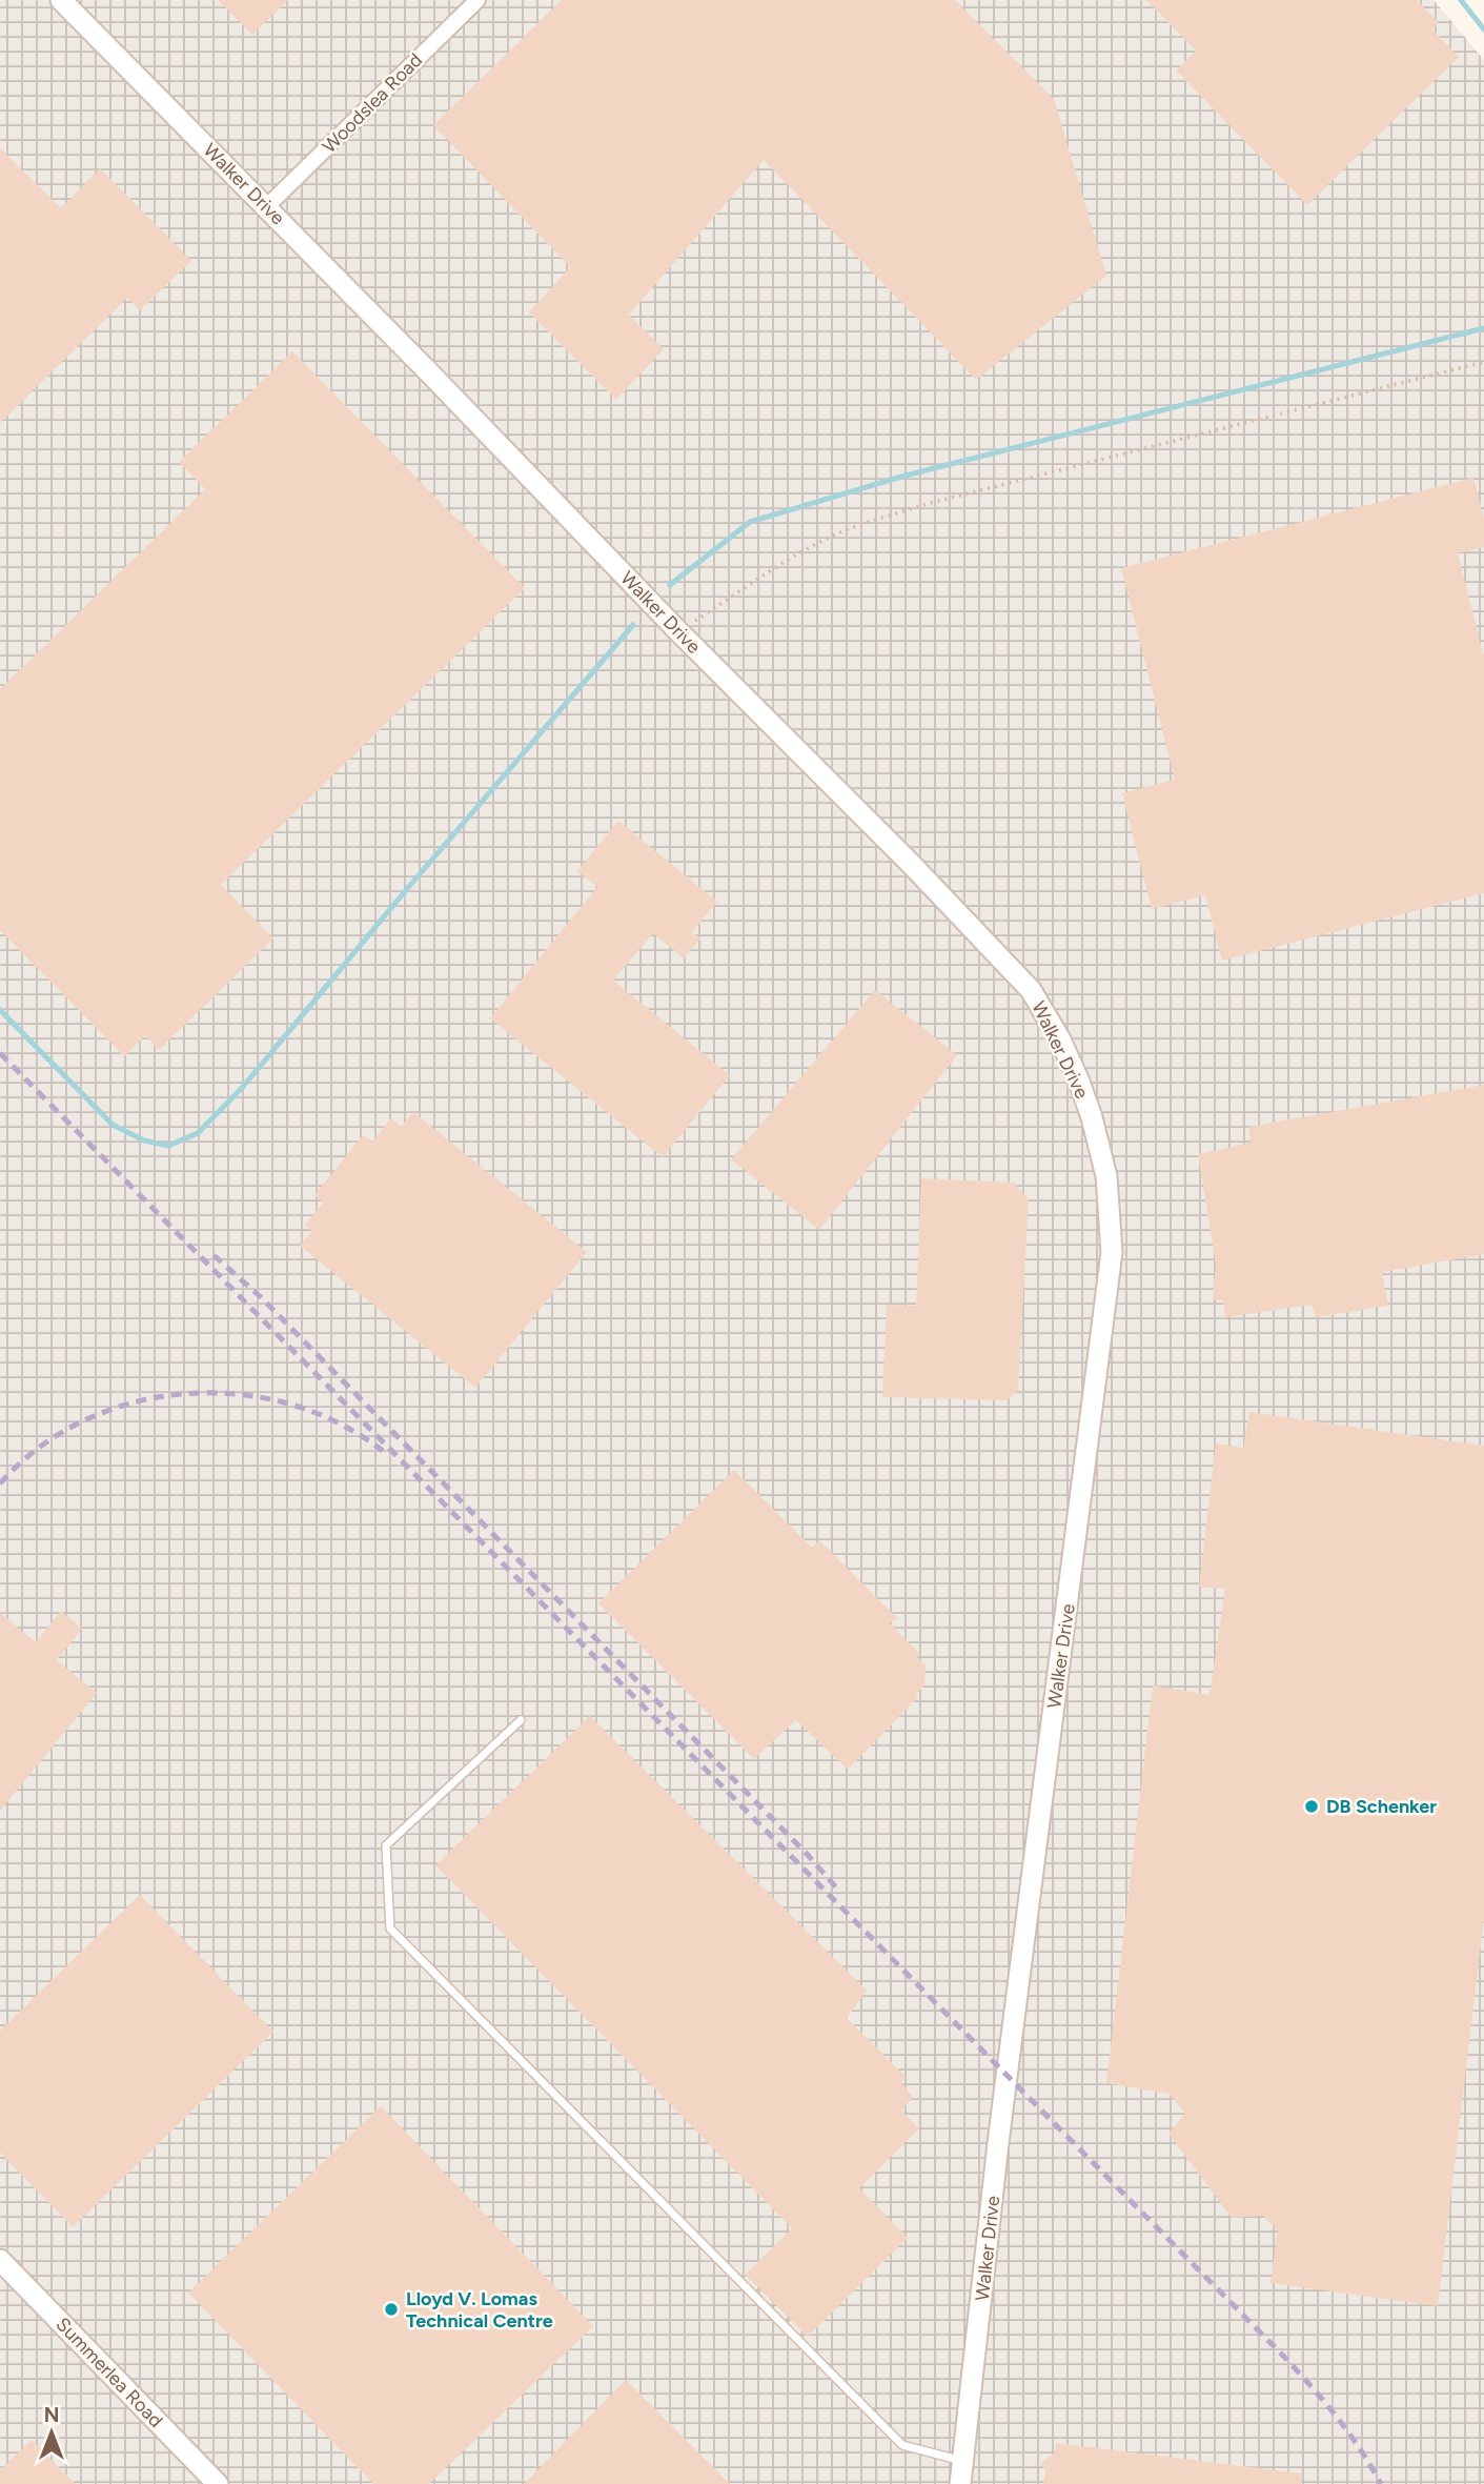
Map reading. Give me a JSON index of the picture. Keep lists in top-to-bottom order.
{
  "streets": {
    "street": ["Woodslea Road", "Walker Drive", "Summerlea Road"]
  },
  "crossings": [
    ["Woodslea Road", "Walker Drive"]
  ],
  "places": ["DB Schenker", "Lloyd V. Lomas Technical Centre"],
  "north": "top"
}
